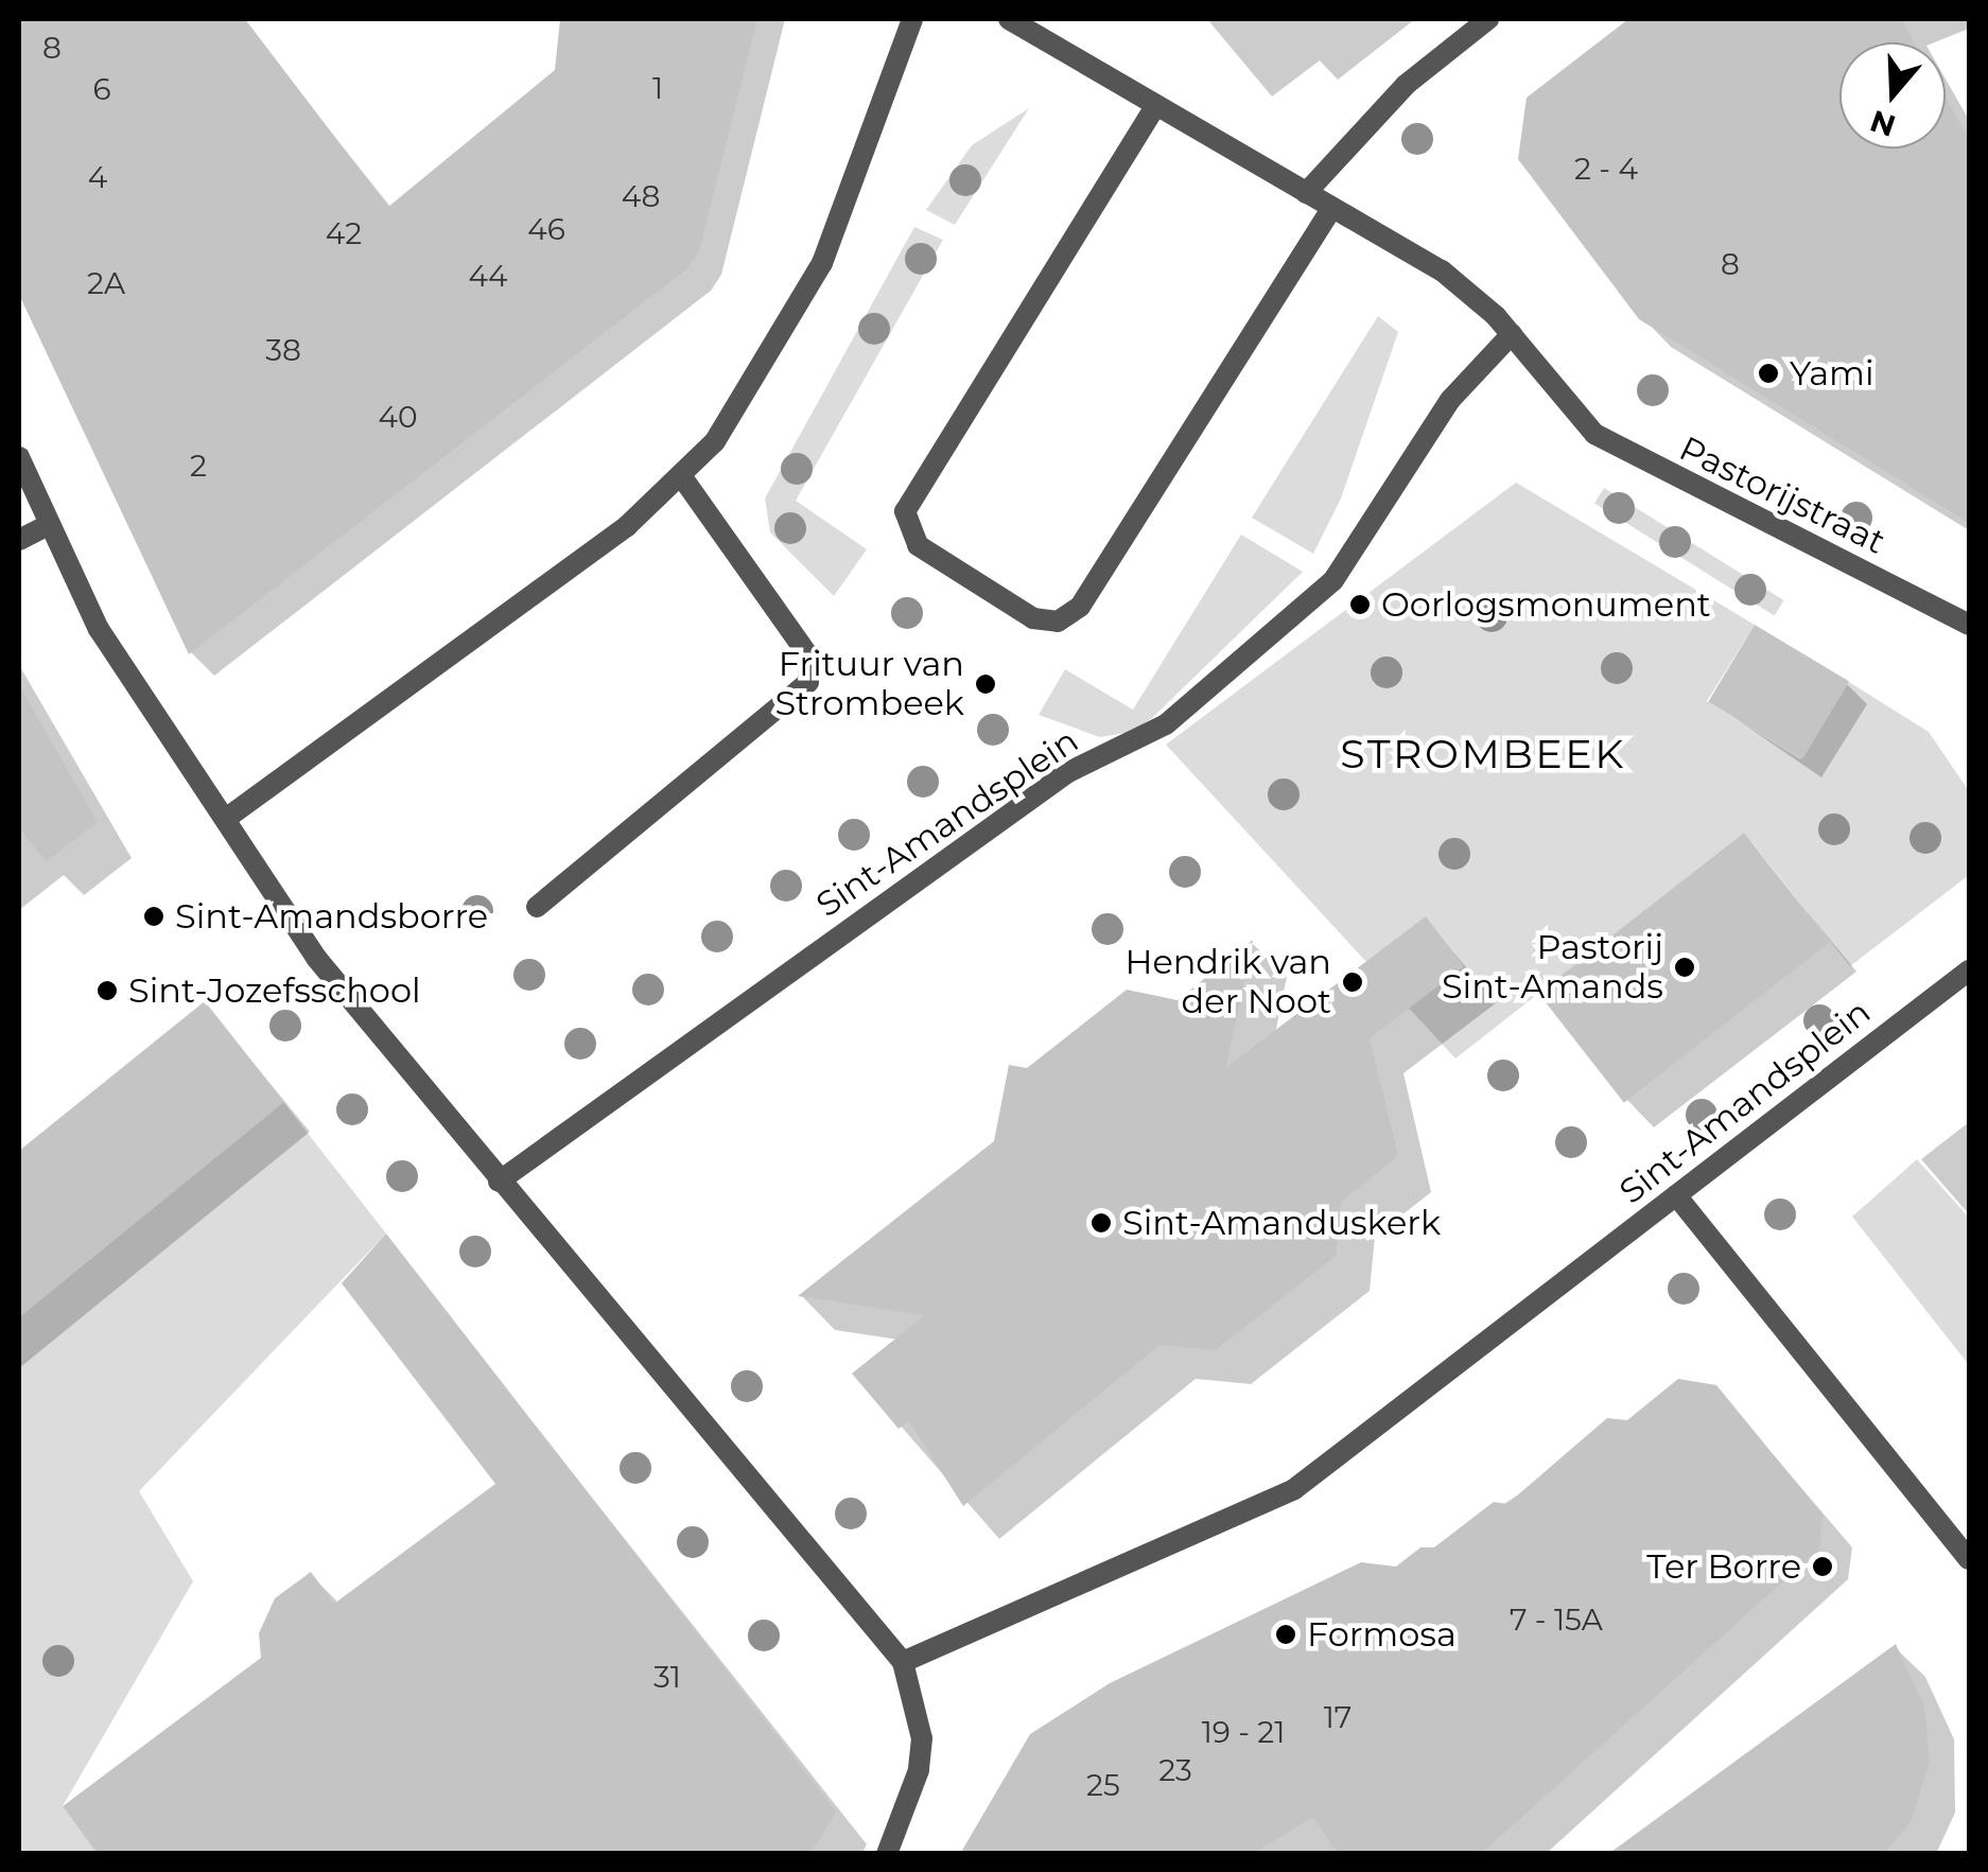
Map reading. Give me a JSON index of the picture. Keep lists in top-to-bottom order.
{
  "streets": {
    "street": ["Pastorijstraat", "Sint-Amandsplein"]
  },
  "crossings": [
    ["Pastorijstraat", "Sint-Amandsplein"]
  ],
  "districts": ["STROMBEEK"],
  "places": [
    "Yami",
    "Oorlogsmonument",
    "Frituur van Strombeek",
    "Sint-Amandsborre",
    "Pastorij Sint-Amands",
    "Hendrik van der Noot",
    "Sint-Jozefsschool",
    "Sint-Amanduskerk",
    "Ter Borre",
    "Formosa"
  ],
  "house_numbers": [
    "8",
    "1",
    "6",
    "2 - 4",
    "4",
    "48",
    "46",
    "42",
    "8",
    "44",
    "2A",
    "38",
    "40",
    "2",
    "7 - 15A",
    "31",
    "17",
    "19 - 21",
    "23",
    "25"
  ],
  "north": "bottom"
}
